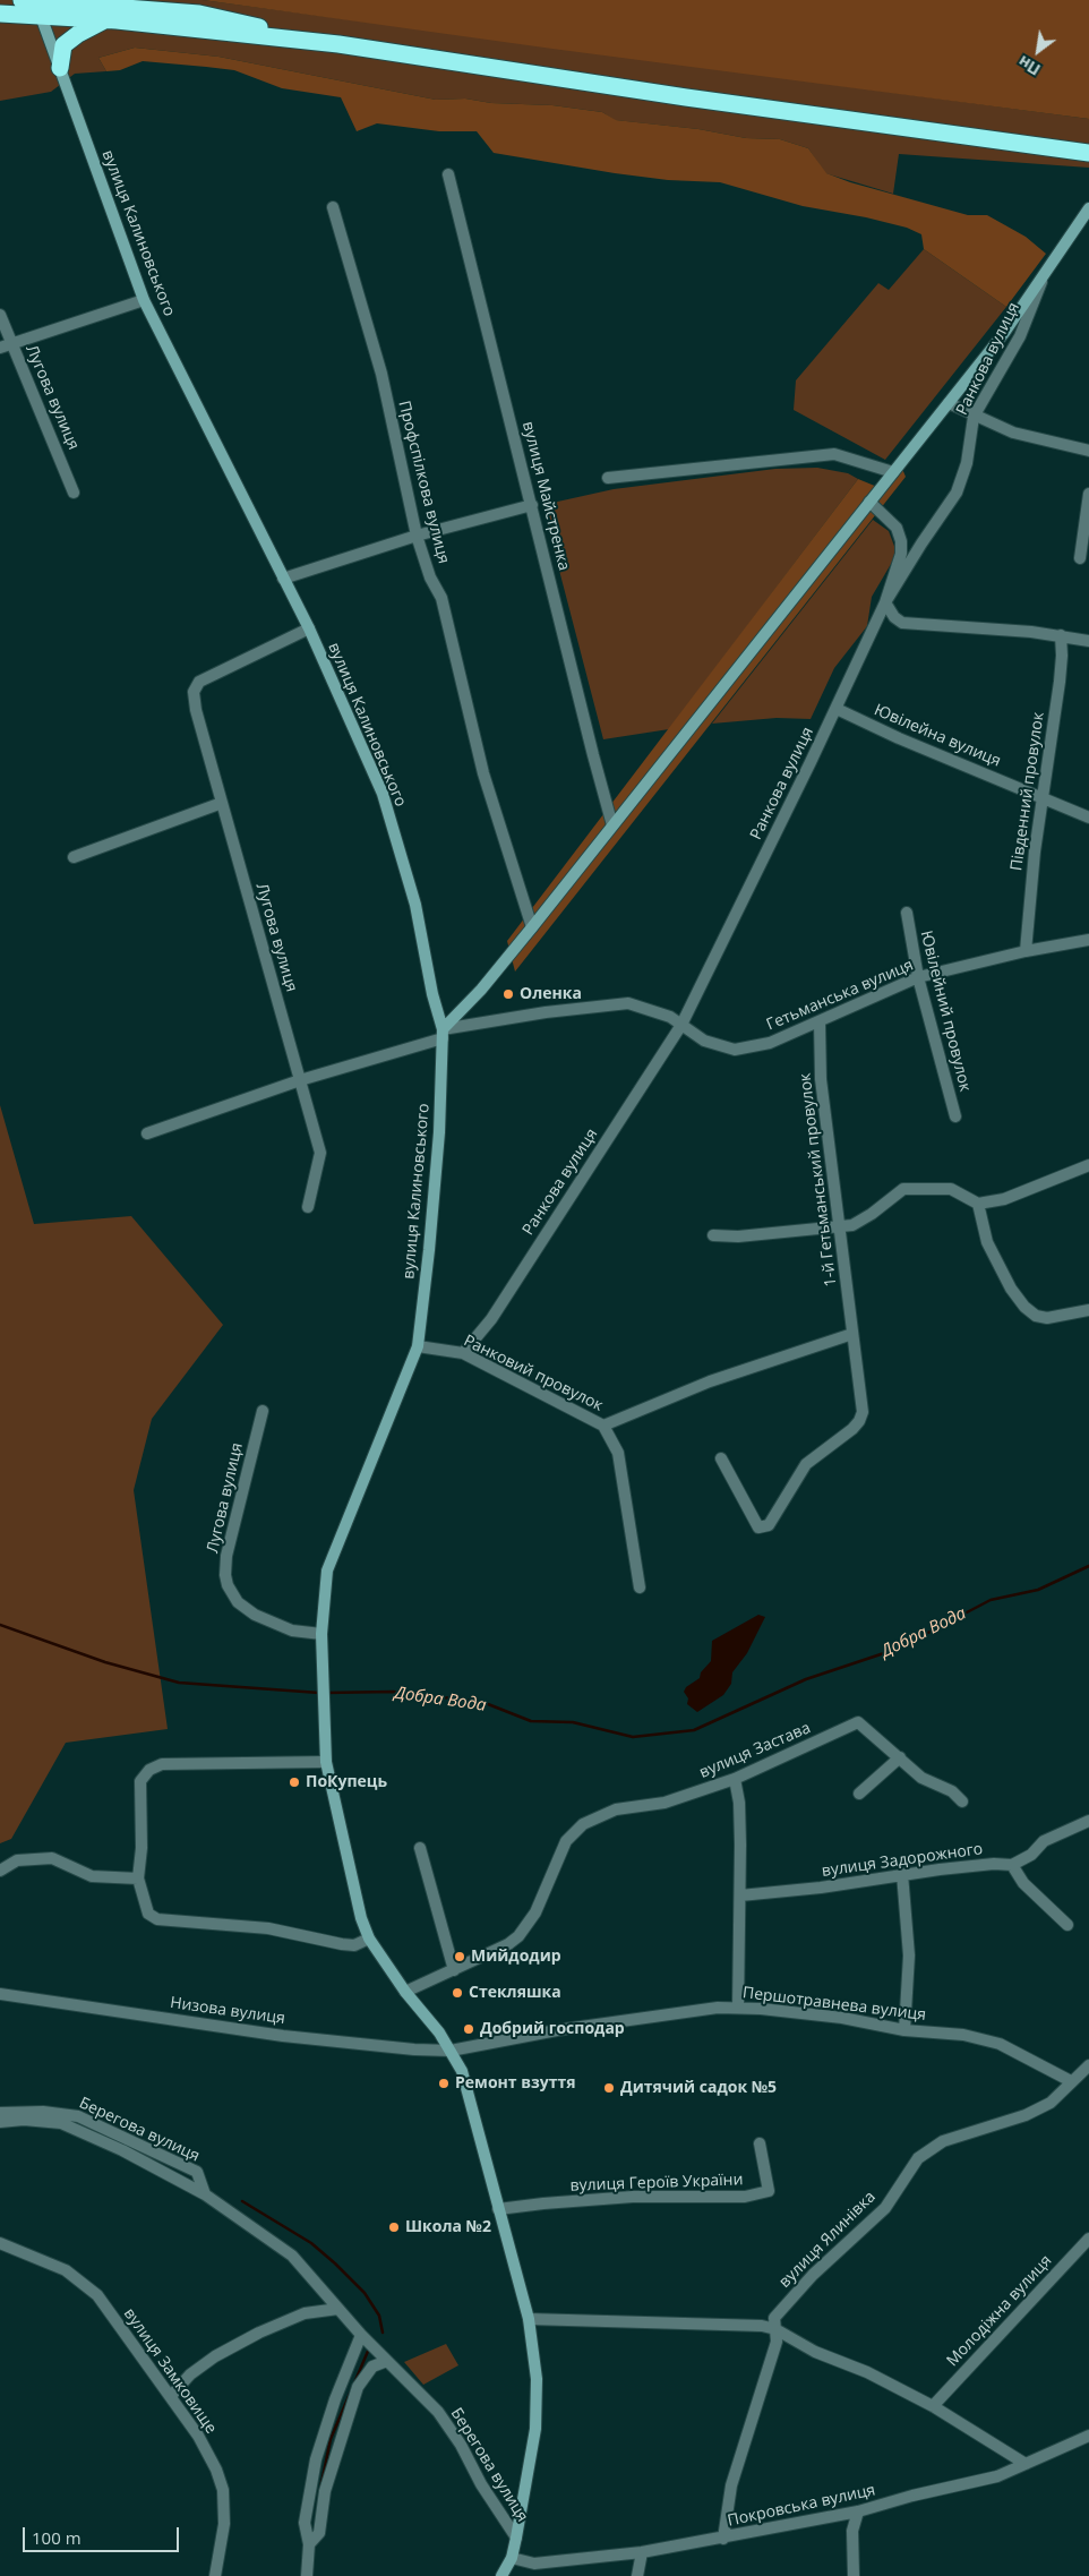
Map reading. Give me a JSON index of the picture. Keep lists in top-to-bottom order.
{
  "streets": {
    "main road": ["вулиця Калиновського", "Ранкова вулиця"],
    "street": [
      "Лугова вулиця",
      "Профспілкова вулиця",
      "вулиця Майстренка",
      "Ювілейна вулиця",
      "Південний провулок",
      "Гетьманська вулиця",
      "Ювілейний провулок",
      "1-й Гетьманський провулок",
      "Ранковий провулок",
      "вулиця Застава",
      "вулиця Задорожного",
      "Першотравнева вулиця",
      "Низова вулиця",
      "Берегова вулиця",
      "вулиця Героїв України",
      "вулиця Ялинівка",
      "Молодіжна вулиця",
      "вулиця Замковище",
      "Покровська вулиця"
    ]
  },
  "crossings": [
    ["вулиця Калиновського", "Лугова вулиця"],
    ["вулиця Калиновського", "Гетьманська вулиця"],
    ["вулиця Калиновського", "Ранковий провулок"],
    ["Ранкова вулиця", "Ювілейна вулиця"],
    ["Ранкова вулиця", "Гетьманська вулиця"],
    ["Ранкова вулиця", "Ранковий провулок"],
    ["Лугова вулиця", "Гетьманська вулиця"],
    ["Ювілейна вулиця", "Південний провулок"],
    ["Південний провулок", "Гетьманська вулиця"],
    ["Гетьманська вулиця", "Ювілейний провулок"],
    ["Гетьманська вулиця", "1-й Гетьманський провулок"],
    ["Першотравнева вулиця", "Низова вулиця"],
    ["Першотравнева вулиця", "вулиця Ялинівка"],
    ["вулиця Ялинівка", "Покровська вулиця"]
  ],
  "water": ["Добра Вода"],
  "places": [
    "Оленка",
    "ПоКупець",
    "Мийдодир",
    "Стекляшка",
    "Добрий господар",
    "Ремонт взуття",
    "Дитячий садок №5",
    "Школа №2"
  ],
  "scale_bar": "100 m",
  "north": "bottom left"
}
